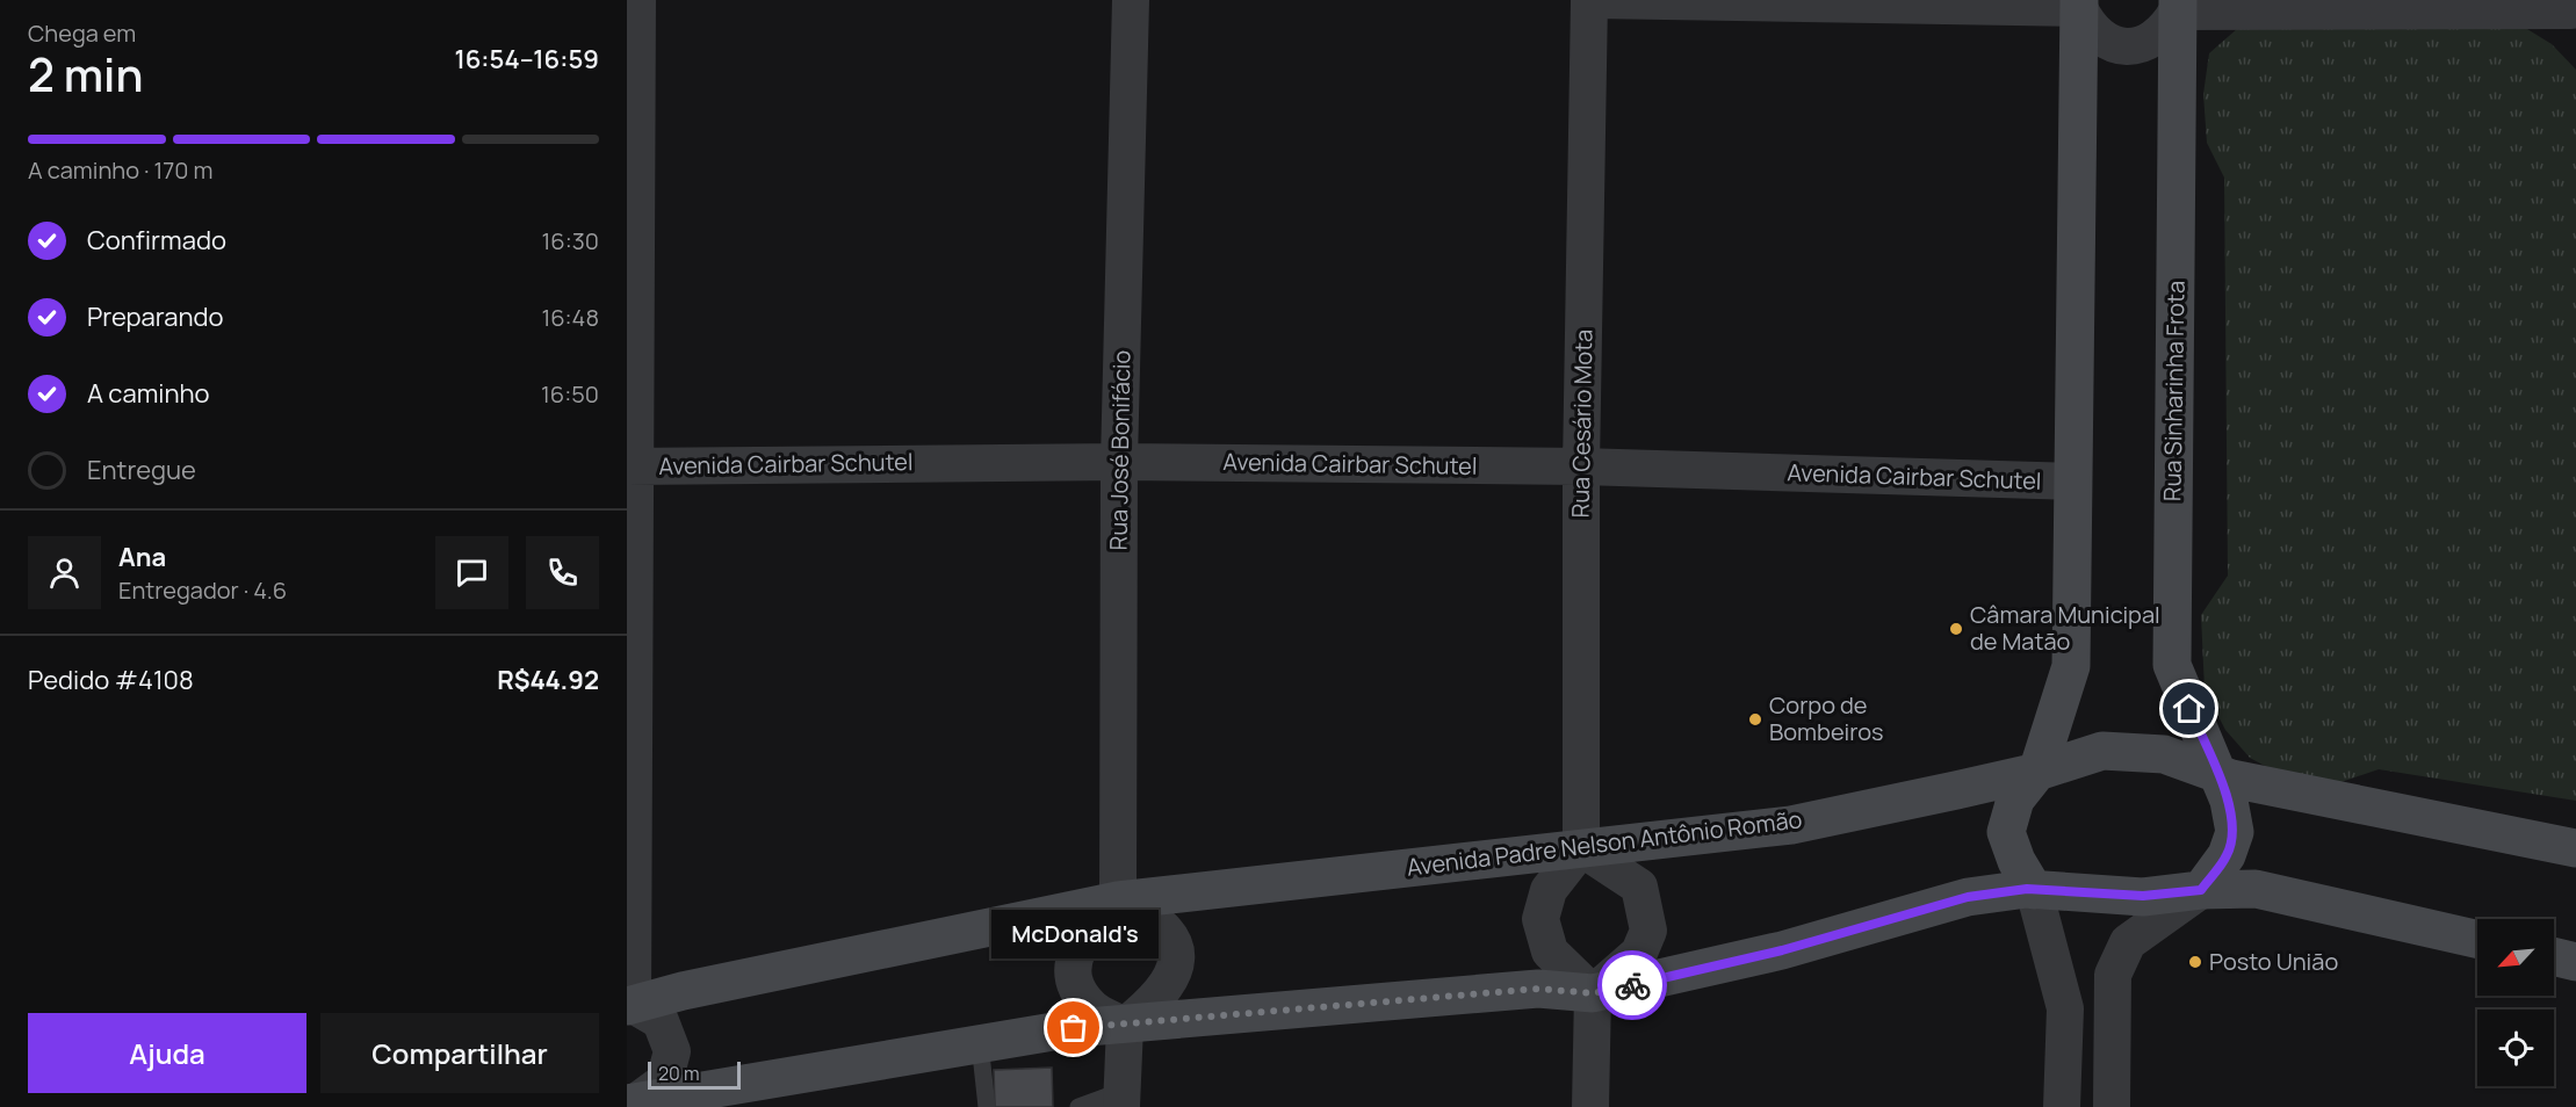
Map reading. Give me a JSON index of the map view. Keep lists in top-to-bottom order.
{
  "streets": {
    "main road": ["Rua Sinharinha Frota", "Avenida Padre Nelson Antônio Romão"],
    "street": ["Rua Cesário Mota", "Rua José Bonifácio", "Avenida Cairbar Schutel"]
  },
  "crossings": [
    ["Rua Sinharinha Frota", "Avenida Padre Nelson Antônio Romão"],
    ["Rua Cesário Mota", "Avenida Cairbar Schutel"],
    ["Rua Cesário Mota", "Avenida Padre Nelson Antônio Romão"],
    ["Rua José Bonifácio", "Avenida Cairbar Schutel"],
    ["Rua José Bonifácio", "Avenida Padre Nelson Antônio Romão"]
  ],
  "places": [
    "Câmara Municipal de Matão",
    "Corpo de Bombeiros",
    "Posto União",
    "McDonald's"
  ],
  "scale_bar": "20 m",
  "north": "bottom left",
  "page": {
    "heading": ["2 min", "Chega em", "16:54–16:59"],
    "panel": [
      "Ana",
      "Entregador · 4.6",
      "Pedido #4108",
      "R$44.92"
    ],
    "bar": "A caminho · 170 m",
    "list": [
      ["Confirmado", "16:30"],
      ["Preparando", "16:48"],
      ["A caminho", "16:50"],
      "Entregue"
    ],
    "bubble": "McDonald's",
    "buttons": ["Ajuda", "Compartilhar"],
    "scale": "20 m"
  }
}
